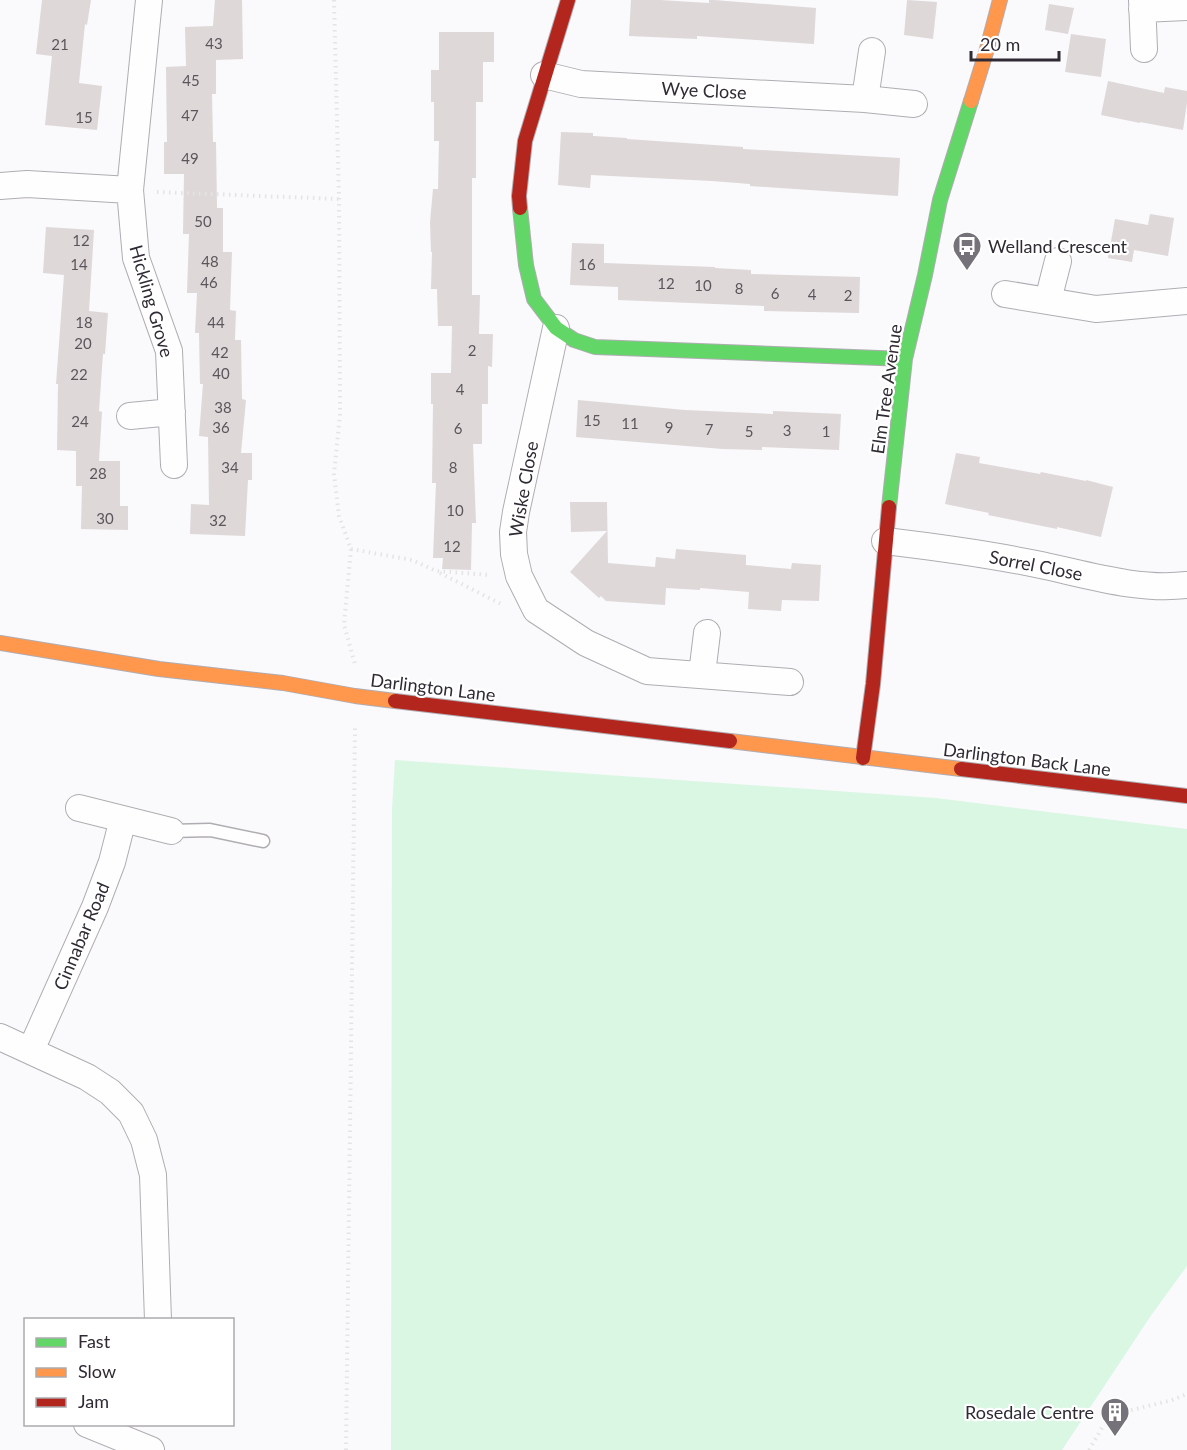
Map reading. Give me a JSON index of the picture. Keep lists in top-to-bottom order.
{
  "streets": {
    "street": [
      "Wye Close",
      "Hickling Grove",
      "Elm Tree Avenue",
      "Wiske Close",
      "Sorrel Close",
      "Darlington Lane",
      "Darlington Back Lane",
      "Cinnabar Road"
    ]
  },
  "crossings": [
    ["Elm Tree Avenue", "Sorrel Close"],
    ["Elm Tree Avenue", "Darlington Lane"],
    ["Elm Tree Avenue", "Darlington Back Lane"],
    ["Darlington Lane", "Darlington Back Lane"]
  ],
  "places": {
    "bus stop": ["Welland Crescent"],
    "building": ["Rosedale Centre"]
  },
  "house_numbers": [
    "43",
    "21",
    "45",
    "47",
    "15",
    "49",
    "50",
    "12",
    "48",
    "14",
    "16",
    "46",
    "12",
    "10",
    "8",
    "6",
    "4",
    "2",
    "18",
    "44",
    "20",
    "2",
    "42",
    "40",
    "22",
    "4",
    "38",
    "15",
    "24",
    "11",
    "36",
    "9",
    "6",
    "7",
    "3",
    "5",
    "1",
    "34",
    "8",
    "28",
    "10",
    "30",
    "32",
    "12"
  ],
  "legend": ["Fast", "Slow", "Jam"],
  "scale_bar": "20 m"
}
